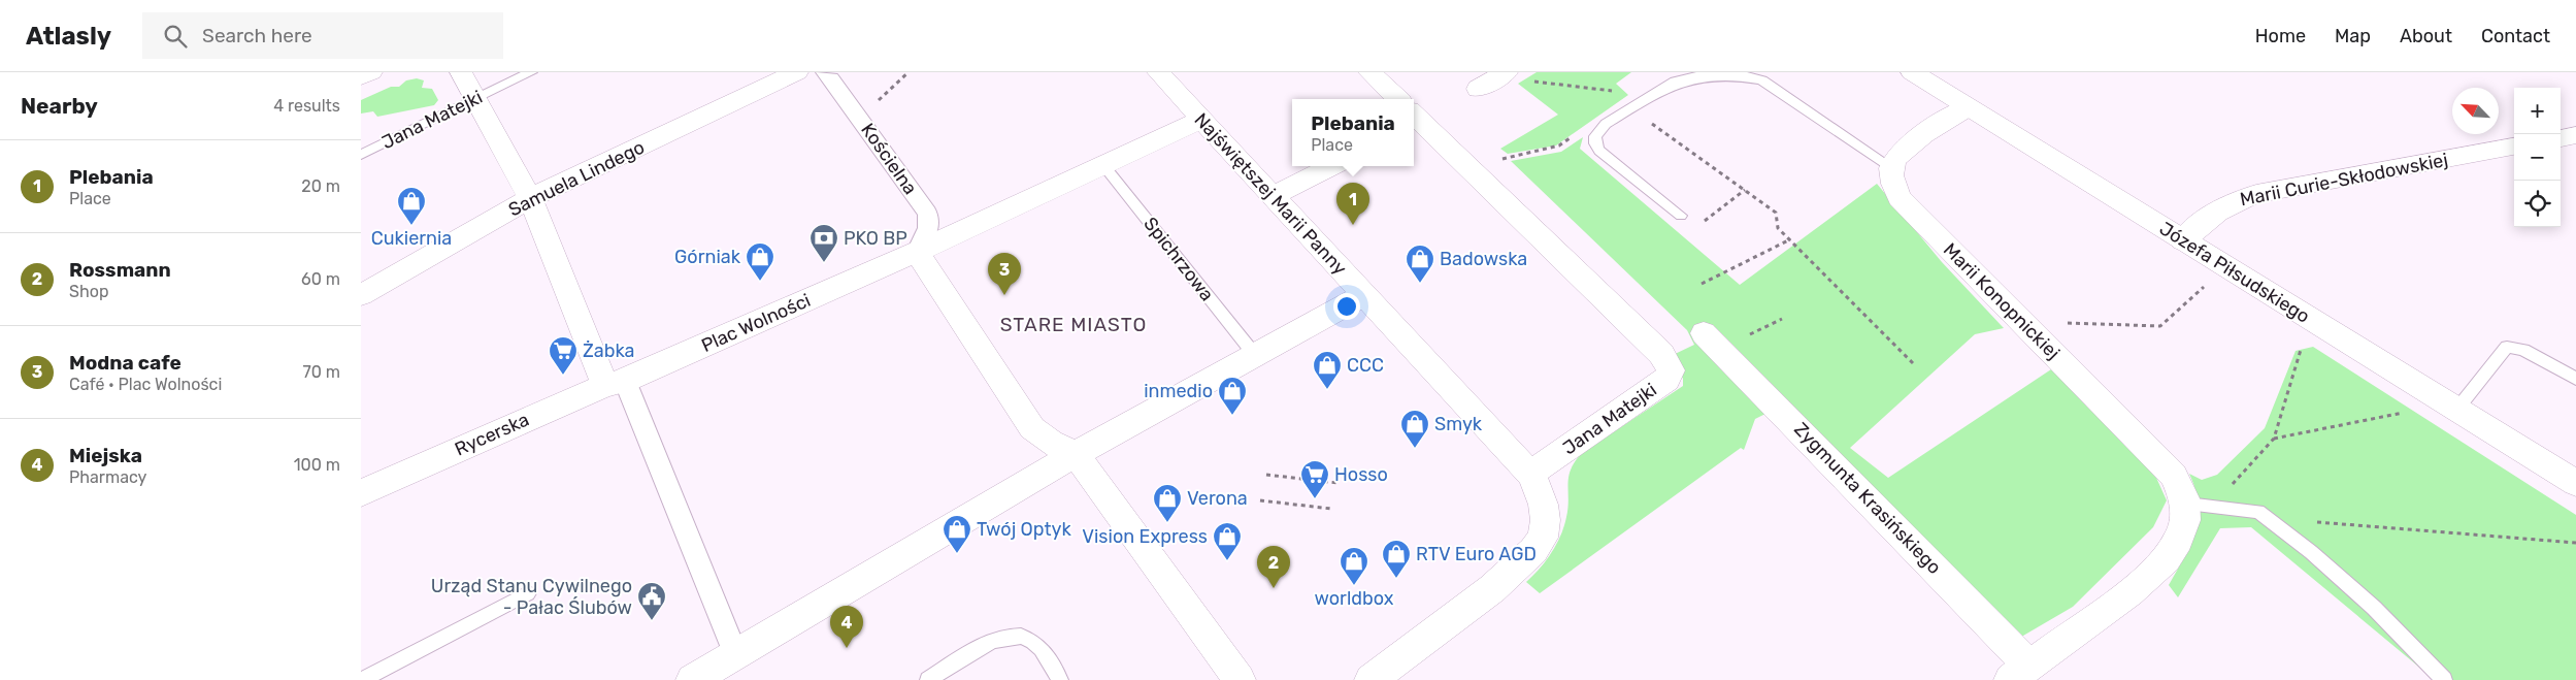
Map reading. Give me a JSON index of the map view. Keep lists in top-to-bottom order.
{
  "streets": {
    "street": [
      "Jana Matejki",
      "Kościelna",
      "Samuela Lindego",
      "Marii Curie-Skłodowskiej",
      "Najświętszej Marii Panny",
      "Józefa Piłsudskiego",
      "Marii Konopnickiej",
      "Plac Wolności",
      "Rycerska",
      "Zygmunta Krasińskiego"
    ],
    "lane": ["Spichrzowa"]
  },
  "crossings": [
    ["Jana Matejki", "Najświętszej Marii Panny"],
    ["Kościelna", "Plac Wolności"],
    ["Marii Curie-Skłodowskiej", "Józefa Piłsudskiego"],
    ["Najświętszej Marii Panny", "Plac Wolności"],
    ["Spichrzowa", "Plac Wolności"],
    ["Plac Wolności", "Rycerska"]
  ],
  "districts": ["STARE MIASTO"],
  "places": {
    "shop": [
      "Cukiernia",
      "Górniak",
      "Badowska",
      "CCC",
      "inmedio",
      "Smyk",
      "Verona",
      "Twój Optyk",
      "Vision Express",
      "RTV Euro AGD",
      "worldbox"
    ],
    "bank": ["PKO BP"],
    "supermarket": ["Żabka", "Hosso"],
    "public building": ["Urząd Stanu Cywilnego - Pałac Ślubów"]
  },
  "north": "top left",
  "page": {
    "header": "Atlasly",
    "search": "Search here",
    "nav": [
      "Home",
      "Map",
      "About",
      "Contact"
    ],
    "heading": ["Nearby", "4 results"],
    "map_buttons": ["+", "−"],
    "popup": ["Plebania", "Place"],
    "list": [
      {
        "mark": "1",
        "name": "Plebania",
        "note": "Place",
        "value": "20 m"
      },
      {
        "mark": "2",
        "name": "Rossmann",
        "note": "Shop",
        "value": "60 m"
      },
      {
        "mark": "3",
        "name": "Modna cafe",
        "note": "Café · Plac Wolności",
        "value": "70 m"
      },
      {
        "mark": "4",
        "name": "Miejska",
        "note": "Pharmacy",
        "value": "100 m"
      }
    ],
    "pins": [
      "1",
      "3",
      "2",
      "4"
    ]
  }
}
